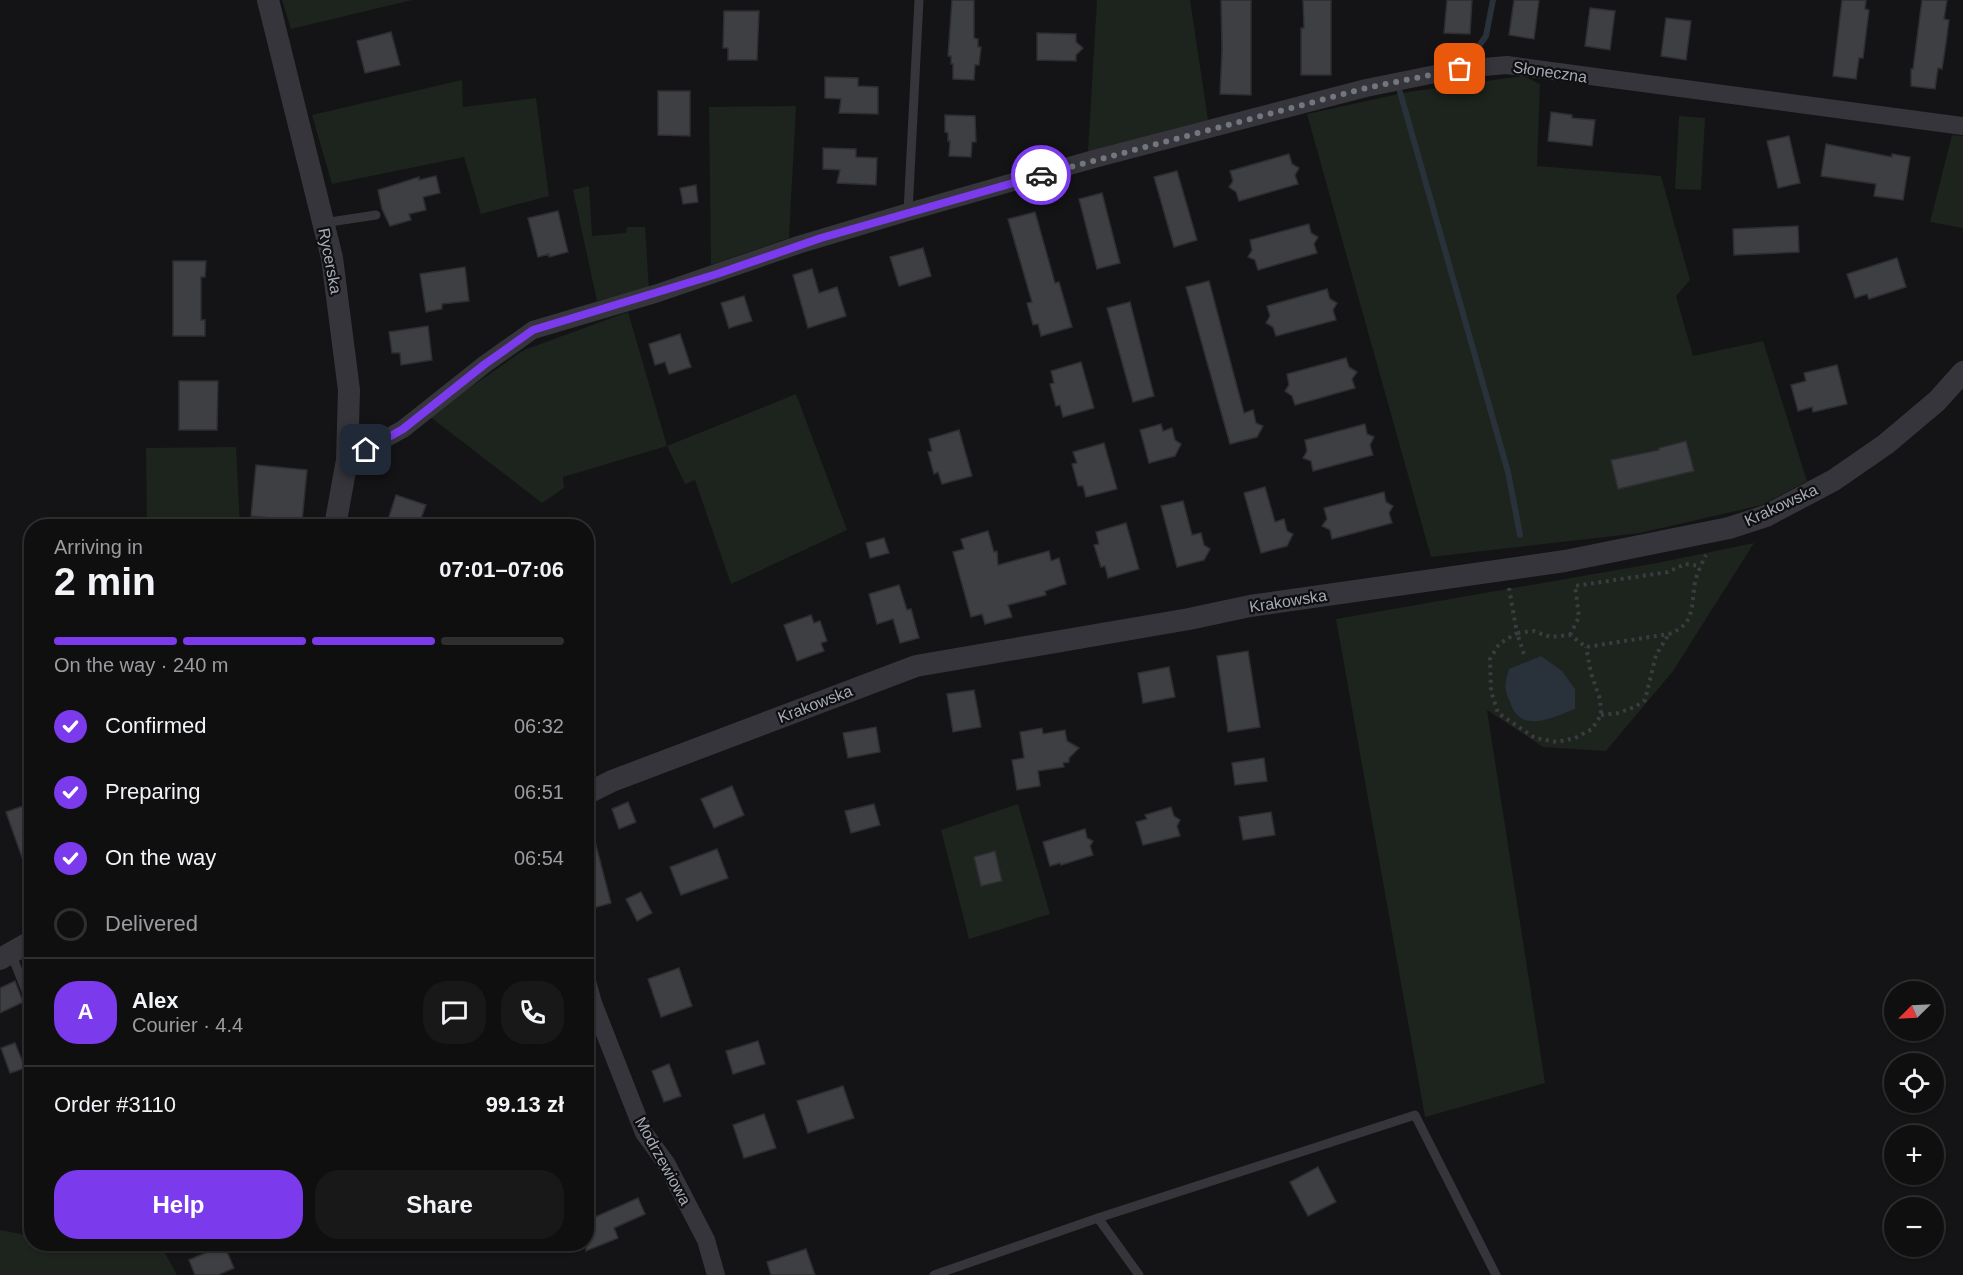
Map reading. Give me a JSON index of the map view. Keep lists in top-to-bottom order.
{
  "streets": {
    "street": [
      "Słoneczna",
      "Rycerska",
      "Krakowska",
      "Modrzewiowa"
    ]
  },
  "crossings": [
    ["Słoneczna", "Rycerska"]
  ],
  "north": "bottom left",
  "page": {
    "heading": ["2 min", "Arriving in", "07:01–07:06"],
    "panel": [
      "Alex",
      "Courier · 4.4",
      "Order #3110",
      "99.13 zł"
    ],
    "bar": "On the way · 240 m",
    "list": [
      ["Confirmed", "06:32"],
      ["Preparing", "06:51"],
      ["On the way", "06:54"],
      "Delivered"
    ],
    "map_buttons": ["+", "−"],
    "round": "A",
    "buttons": ["Help", "Share"]
  }
}
